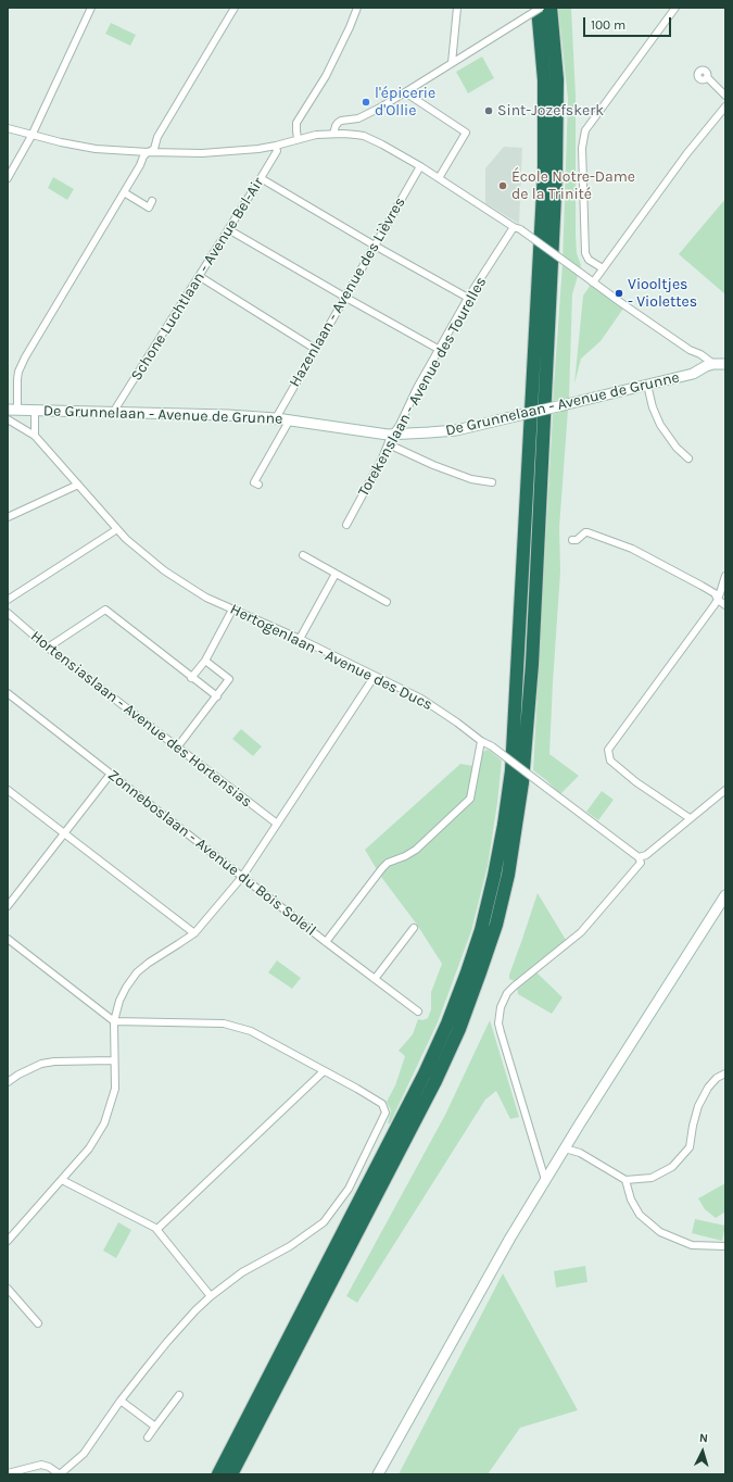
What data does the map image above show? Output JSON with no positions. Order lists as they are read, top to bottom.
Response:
{
  "streets": {
    "street": [
      "Schone Luchtlaan - Avenue Bel-Air",
      "Hazenlaan - Avenue des Lièvres",
      "Torekenslaan - Avenue des Tourelles",
      "De Grunnelaan - Avenue de Grunne",
      "Hertogenlaan - Avenue des Ducs",
      "Hortensiaslaan - Avenue des Hortensias",
      "Zonneboslaan - Avenue du Bois Soleil"
    ]
  },
  "crossings": [
    ["Schone Luchtlaan - Avenue Bel-Air", "De Grunnelaan - Avenue de Grunne"],
    ["Hazenlaan - Avenue des Lièvres", "De Grunnelaan - Avenue de Grunne"],
    ["Torekenslaan - Avenue des Tourelles", "De Grunnelaan - Avenue de Grunne"]
  ],
  "places": [
    "l'épicerie d'Ollie",
    "Sint-Jozefskerk",
    "École Notre-Dame de la Trinité",
    "Viooltjes - Violettes"
  ],
  "scale_bar": "100 m",
  "north": "top"
}
